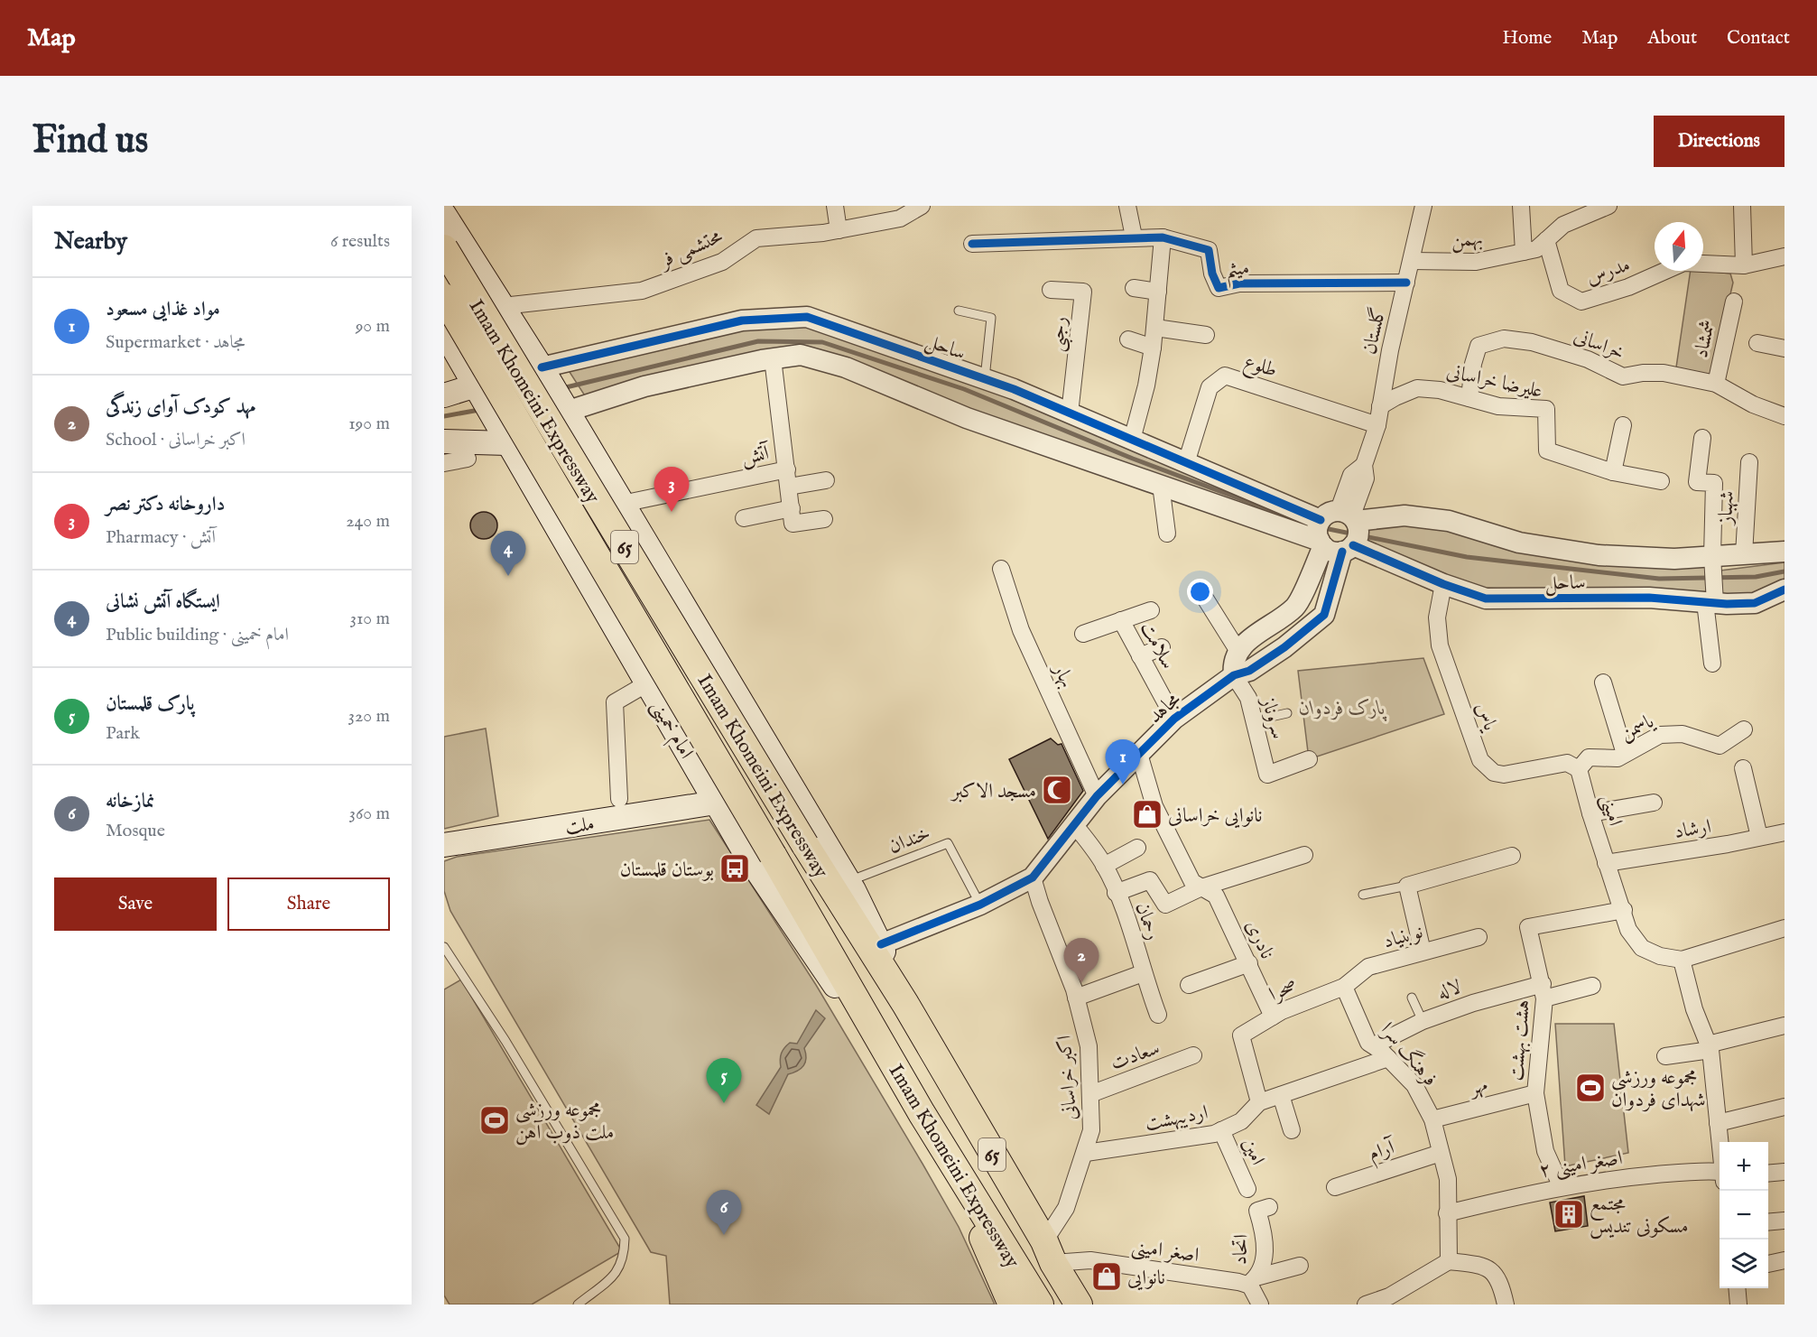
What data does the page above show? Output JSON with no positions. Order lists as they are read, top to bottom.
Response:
{
  "streets": {
    "highway": ["Imam Khomeini Expressway", "65"],
    "main road": ["امام خمینی", "ملت"],
    "street": [
      "بهمن",
      "محتشمی فر",
      "میثم",
      "مدرس",
      "گلستان",
      "رجبی",
      "شمشاد",
      "خراسانی",
      "ساحل",
      "طلوع",
      "علیرضا خراسانی",
      "آتش",
      "شهباز",
      "سلامت",
      "بهار",
      "مجاهد",
      "یاس",
      "سروناز",
      "یاسمن",
      "امینی",
      "ارشاد",
      "رحمان",
      "نوبنیاد",
      "نادری",
      "صحرا",
      "لاله",
      "هشت بهشت",
      "فرهنگ سرا",
      "سعادت",
      "اکبر خراسانی",
      "مهر",
      "اردیبهشت",
      "آرام",
      "امین",
      "۲ اصغر امینی",
      "اصغر امینی",
      "اتحاد"
    ],
    "lane": ["خندان"]
  },
  "crossings": [
    ["بهمن", "مدرس"],
    ["بهمن", "گلستان"],
    ["میثم", "گلستان"],
    ["گلستان", "ساحل"],
    ["گلستان", "طلوع"],
    ["گلستان", "علیرضا خراسانی"],
    ["رجبی", "ساحل"],
    ["شمشاد", "خراسانی"],
    ["خراسانی", "علیرضا خراسانی"],
    ["ساحل", "طلوع"],
    ["ساحل", "آتش"],
    ["ساحل", "شهباز"],
    ["ساحل", "مجاهد"],
    ["ساحل", "یاس"],
    ["Imam Khomeini Expressway", "65"],
    ["Imam Khomeini Expressway", "امام خمینی"],
    ["Imam Khomeini Expressway", "اکبر خراسانی"],
    ["Imam Khomeini Expressway", "اصغر امینی"],
    ["سلامت", "مجاهد"],
    ["بهار", "مجاهد"],
    ["مجاهد", "سروناز"],
    ["مجاهد", "خندان"],
    ["مجاهد", "رحمان"],
    ["مجاهد", "نادری"],
    ["مجاهد", "اکبر خراسانی"],
    ["یاس", "یاسمن"],
    ["یاس", "امینی"],
    ["یاسمن", "امینی"],
    ["امام خمینی", "ملت"],
    ["امینی", "ارشاد"],
    ["امینی", "هشت بهشت"],
    ["رحمان", "اکبر خراسانی"],
    ["نوبنیاد", "صحرا"],
    ["نوبنیاد", "فرهنگ سرا"],
    ["نادری", "صحرا"],
    ["صحرا", "فرهنگ سرا"],
    ["صحرا", "اردیبهشت"],
    ["لاله", "هشت بهشت"],
    ["لاله", "فرهنگ سرا"],
    ["هشت بهشت", "مهر"],
    ["هشت بهشت", "۲ اصغر امینی"],
    ["فرهنگ سرا", "مهر"],
    ["فرهنگ سرا", "اردیبهشت"],
    ["فرهنگ سرا", "آرام"],
    ["فرهنگ سرا", "۲ اصغر امینی"],
    ["سعادت", "اکبر خراسانی"],
    ["اکبر خراسانی", "اردیبهشت"],
    ["اکبر خراسانی", "اصغر امینی"],
    ["اردیبهشت", "امین"],
    ["اصغر امینی", "اتحاد"]
  ],
  "parks": ["پارک فردوان"],
  "places": {
    "mosque": ["مسجد الاکبر"],
    "shop": ["نانوایی خراسانی", "نانوایی"],
    "bus stop": ["بوستان قلمستان"],
    "sports": ["مجموعه ورزشی شهدای فردوان", "مجموعه ورزشی ملت ذوب آهن"],
    "building": ["مجتمع مسکونی تندیس"]
  },
  "north": "top",
  "page": {
    "header": "Map",
    "nav": [
      "Home",
      "Map",
      "About",
      "Contact"
    ],
    "buttons": [
      "Directions",
      ["Save", "Share"]
    ],
    "title": "Find us",
    "heading": ["Nearby", "6 results"],
    "list": [
      {
        "mark": "1",
        "name": "مواد غذایی مسعود",
        "note": "Supermarket · مجاهد",
        "value": "90 m"
      },
      {
        "mark": "2",
        "name": "مهد کودک آوای زندگی",
        "note": "School · اکبر خراسانی",
        "value": "190 m"
      },
      {
        "mark": "3",
        "name": "داروخانه دکتر نصر",
        "note": "Pharmacy · آتش",
        "value": "240 m"
      },
      {
        "mark": "4",
        "name": "ایستگاه آتش نشانی",
        "note": "Public building · امام خمینی",
        "value": "310 m"
      },
      {
        "mark": "5",
        "name": "پارک قلمستان",
        "note": "Park",
        "value": "320 m"
      },
      {
        "mark": "6",
        "name": "نمازخانه",
        "note": "Mosque",
        "value": "360 m"
      }
    ],
    "pins": [
      "3",
      "4",
      "1",
      "2",
      "5",
      "6"
    ],
    "map_buttons": ["+", "−"]
  }
}
